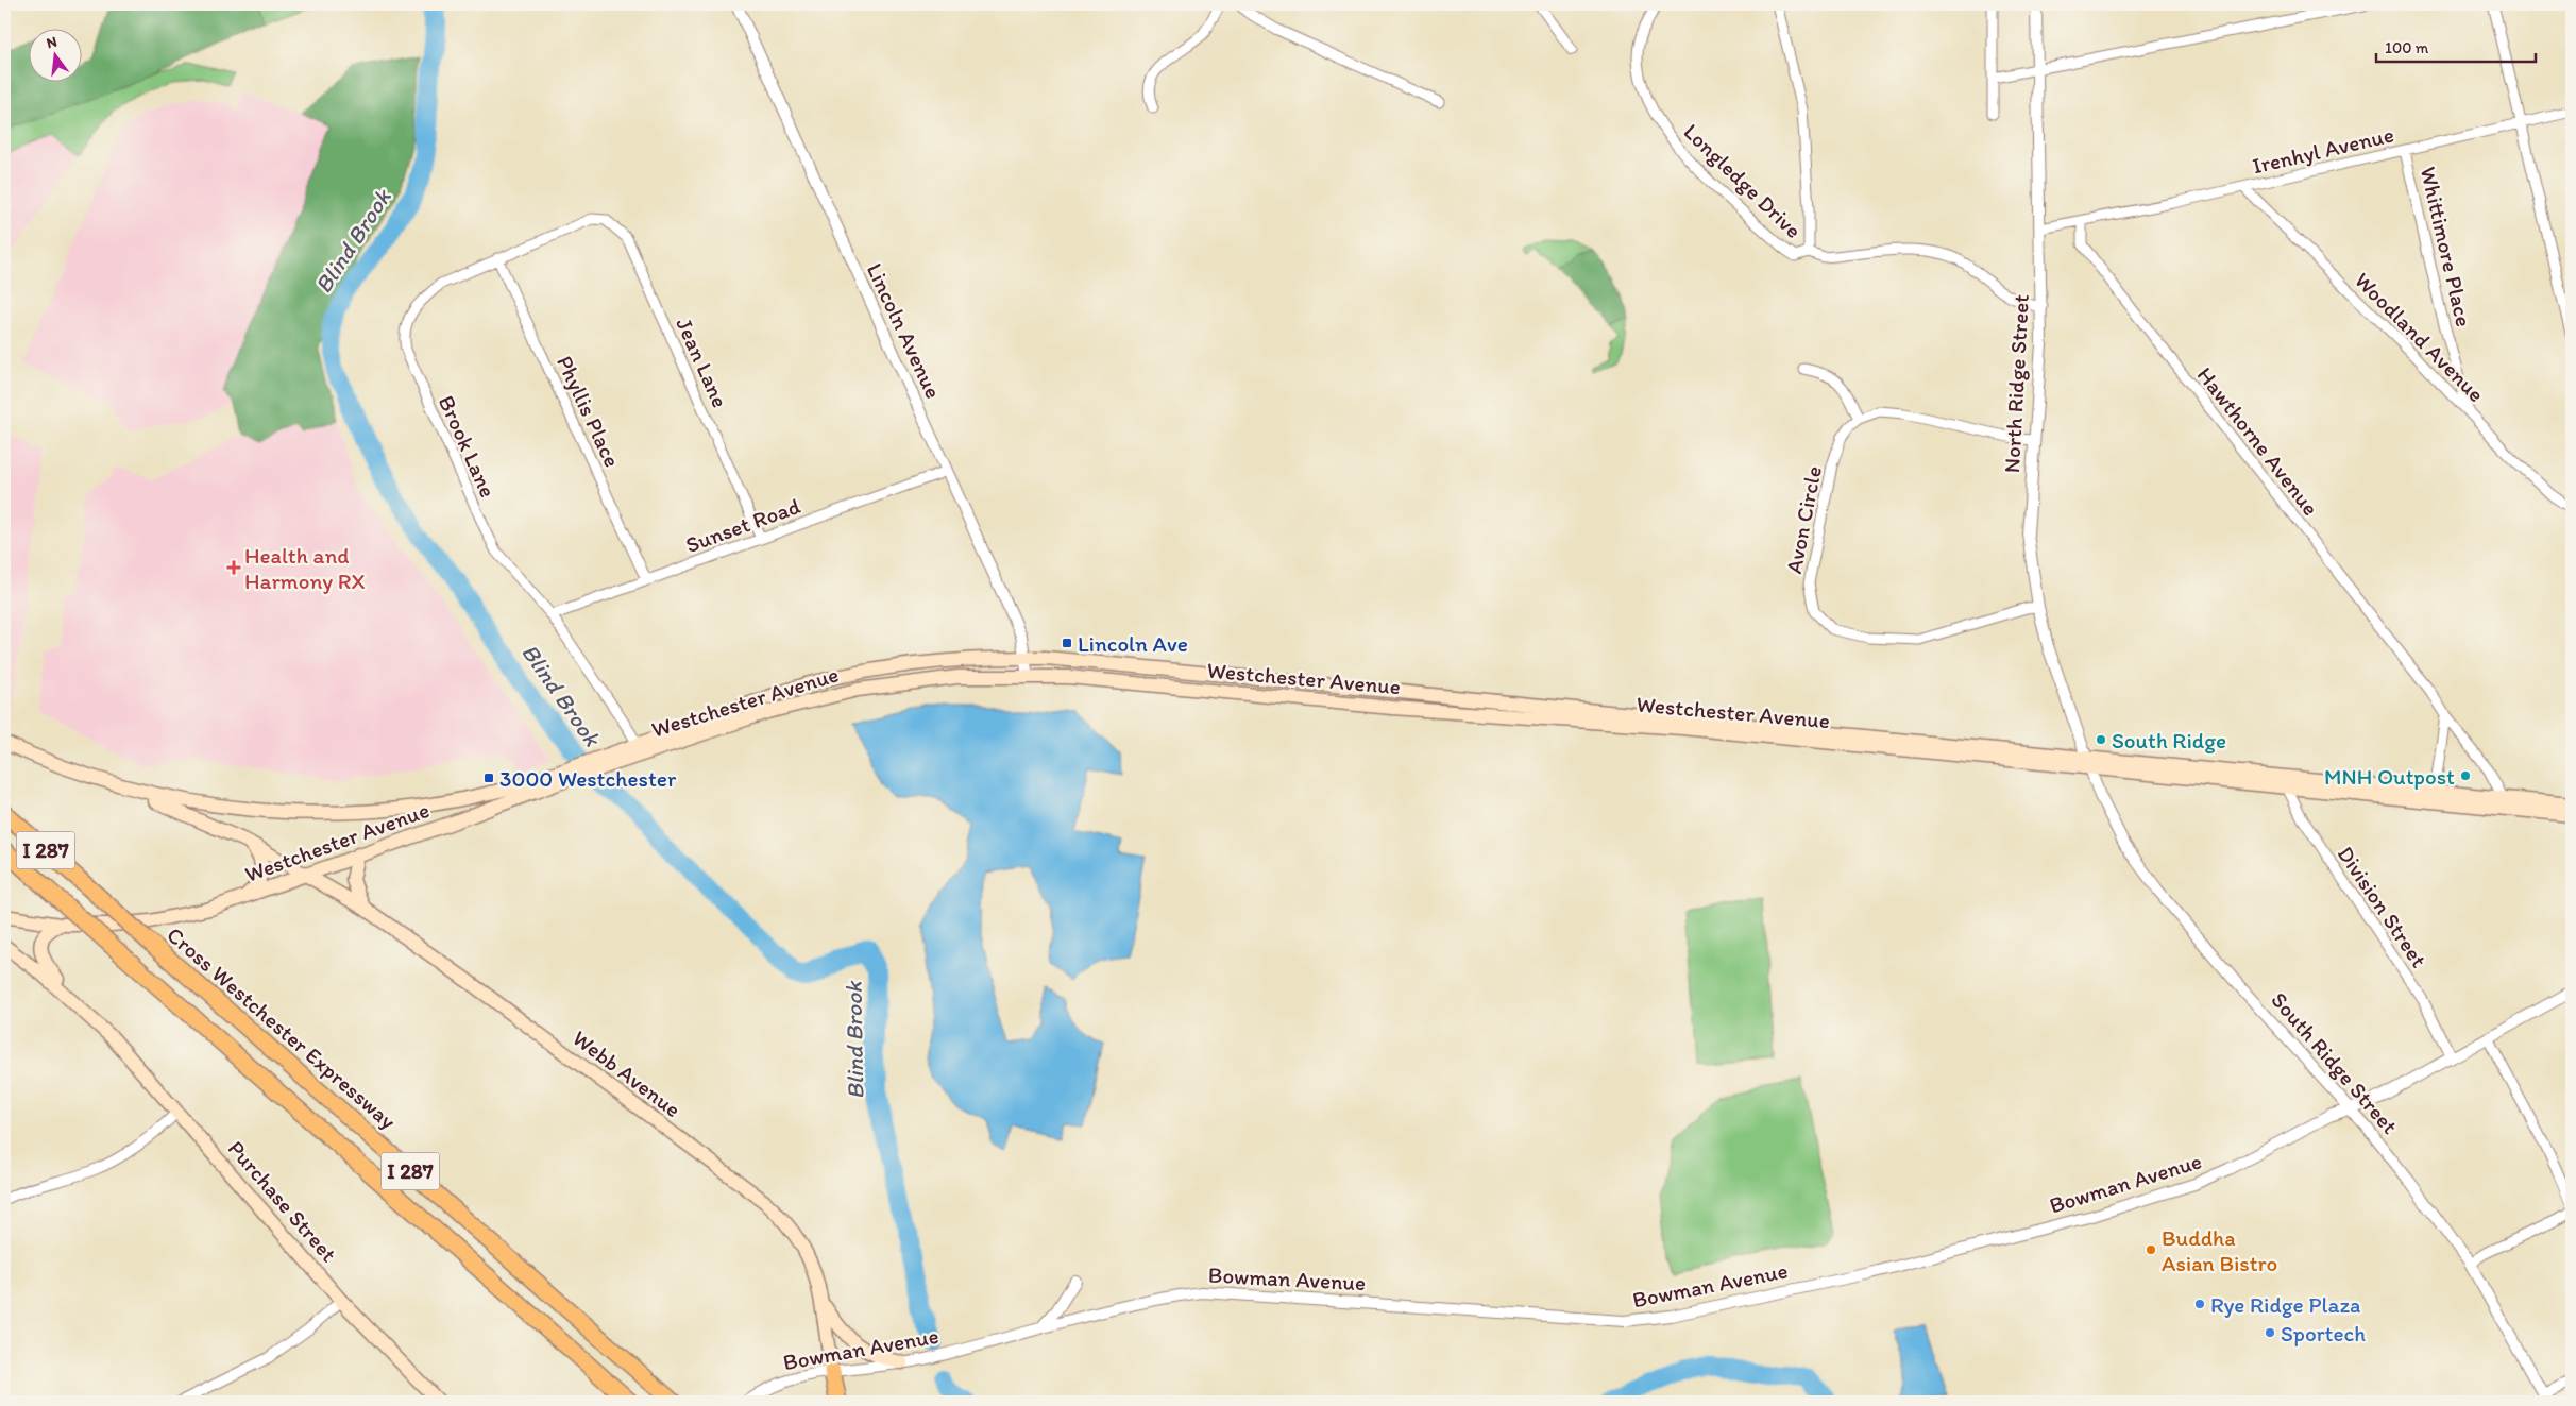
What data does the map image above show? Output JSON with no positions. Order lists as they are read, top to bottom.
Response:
{
  "streets": {
    "highway": ["I 287", "Cross Westchester Expressway"],
    "main road": ["Westchester Avenue", "Webb Avenue", "Purchase Street"],
    "street": [
      "Irenhyl Avenue",
      "Longledge Drive",
      "Whittimore Place",
      "Lincoln Avenue",
      "Woodland Avenue",
      "Jean Lane",
      "North Ridge Street",
      "Phyllis Place",
      "Hawthorne Avenue",
      "Brook Lane",
      "Avon Circle",
      "Sunset Road",
      "Division Street",
      "South Ridge Street",
      "Bowman Avenue"
    ]
  },
  "crossings": [
    ["Irenhyl Avenue", "Whittimore Place"],
    ["Irenhyl Avenue", "Woodland Avenue"],
    ["Irenhyl Avenue", "Hawthorne Avenue"],
    ["Longledge Drive", "North Ridge Street"],
    ["Whittimore Place", "Woodland Avenue"],
    ["Lincoln Avenue", "Sunset Road"],
    ["Lincoln Avenue", "Westchester Avenue"],
    ["Jean Lane", "Brook Lane"],
    ["Jean Lane", "Sunset Road"],
    ["North Ridge Street", "Avon Circle"],
    ["North Ridge Street", "Westchester Avenue"],
    ["North Ridge Street", "South Ridge Street"],
    ["Phyllis Place", "Brook Lane"],
    ["Phyllis Place", "Sunset Road"],
    ["Hawthorne Avenue", "Westchester Avenue"],
    ["Brook Lane", "Sunset Road"],
    ["Brook Lane", "Westchester Avenue"],
    ["Westchester Avenue", "Division Street"],
    ["Westchester Avenue", "South Ridge Street"],
    ["Westchester Avenue", "Webb Avenue"],
    ["Division Street", "Bowman Avenue"],
    ["South Ridge Street", "Bowman Avenue"],
    ["Webb Avenue", "Bowman Avenue"]
  ],
  "water": ["Blind Brook"],
  "places": {
    "health": ["Health and Harmony RX"],
    "transit": ["Lincoln Ave", "3000 Westchester"],
    "other": [
      "South Ridge",
      "MNH Outpost",
      "Buddha Asian Bistro",
      "Rye Ridge Plaza",
      "Sportech"
    ]
  },
  "scale_bar": "100 m",
  "north": "top"
}
